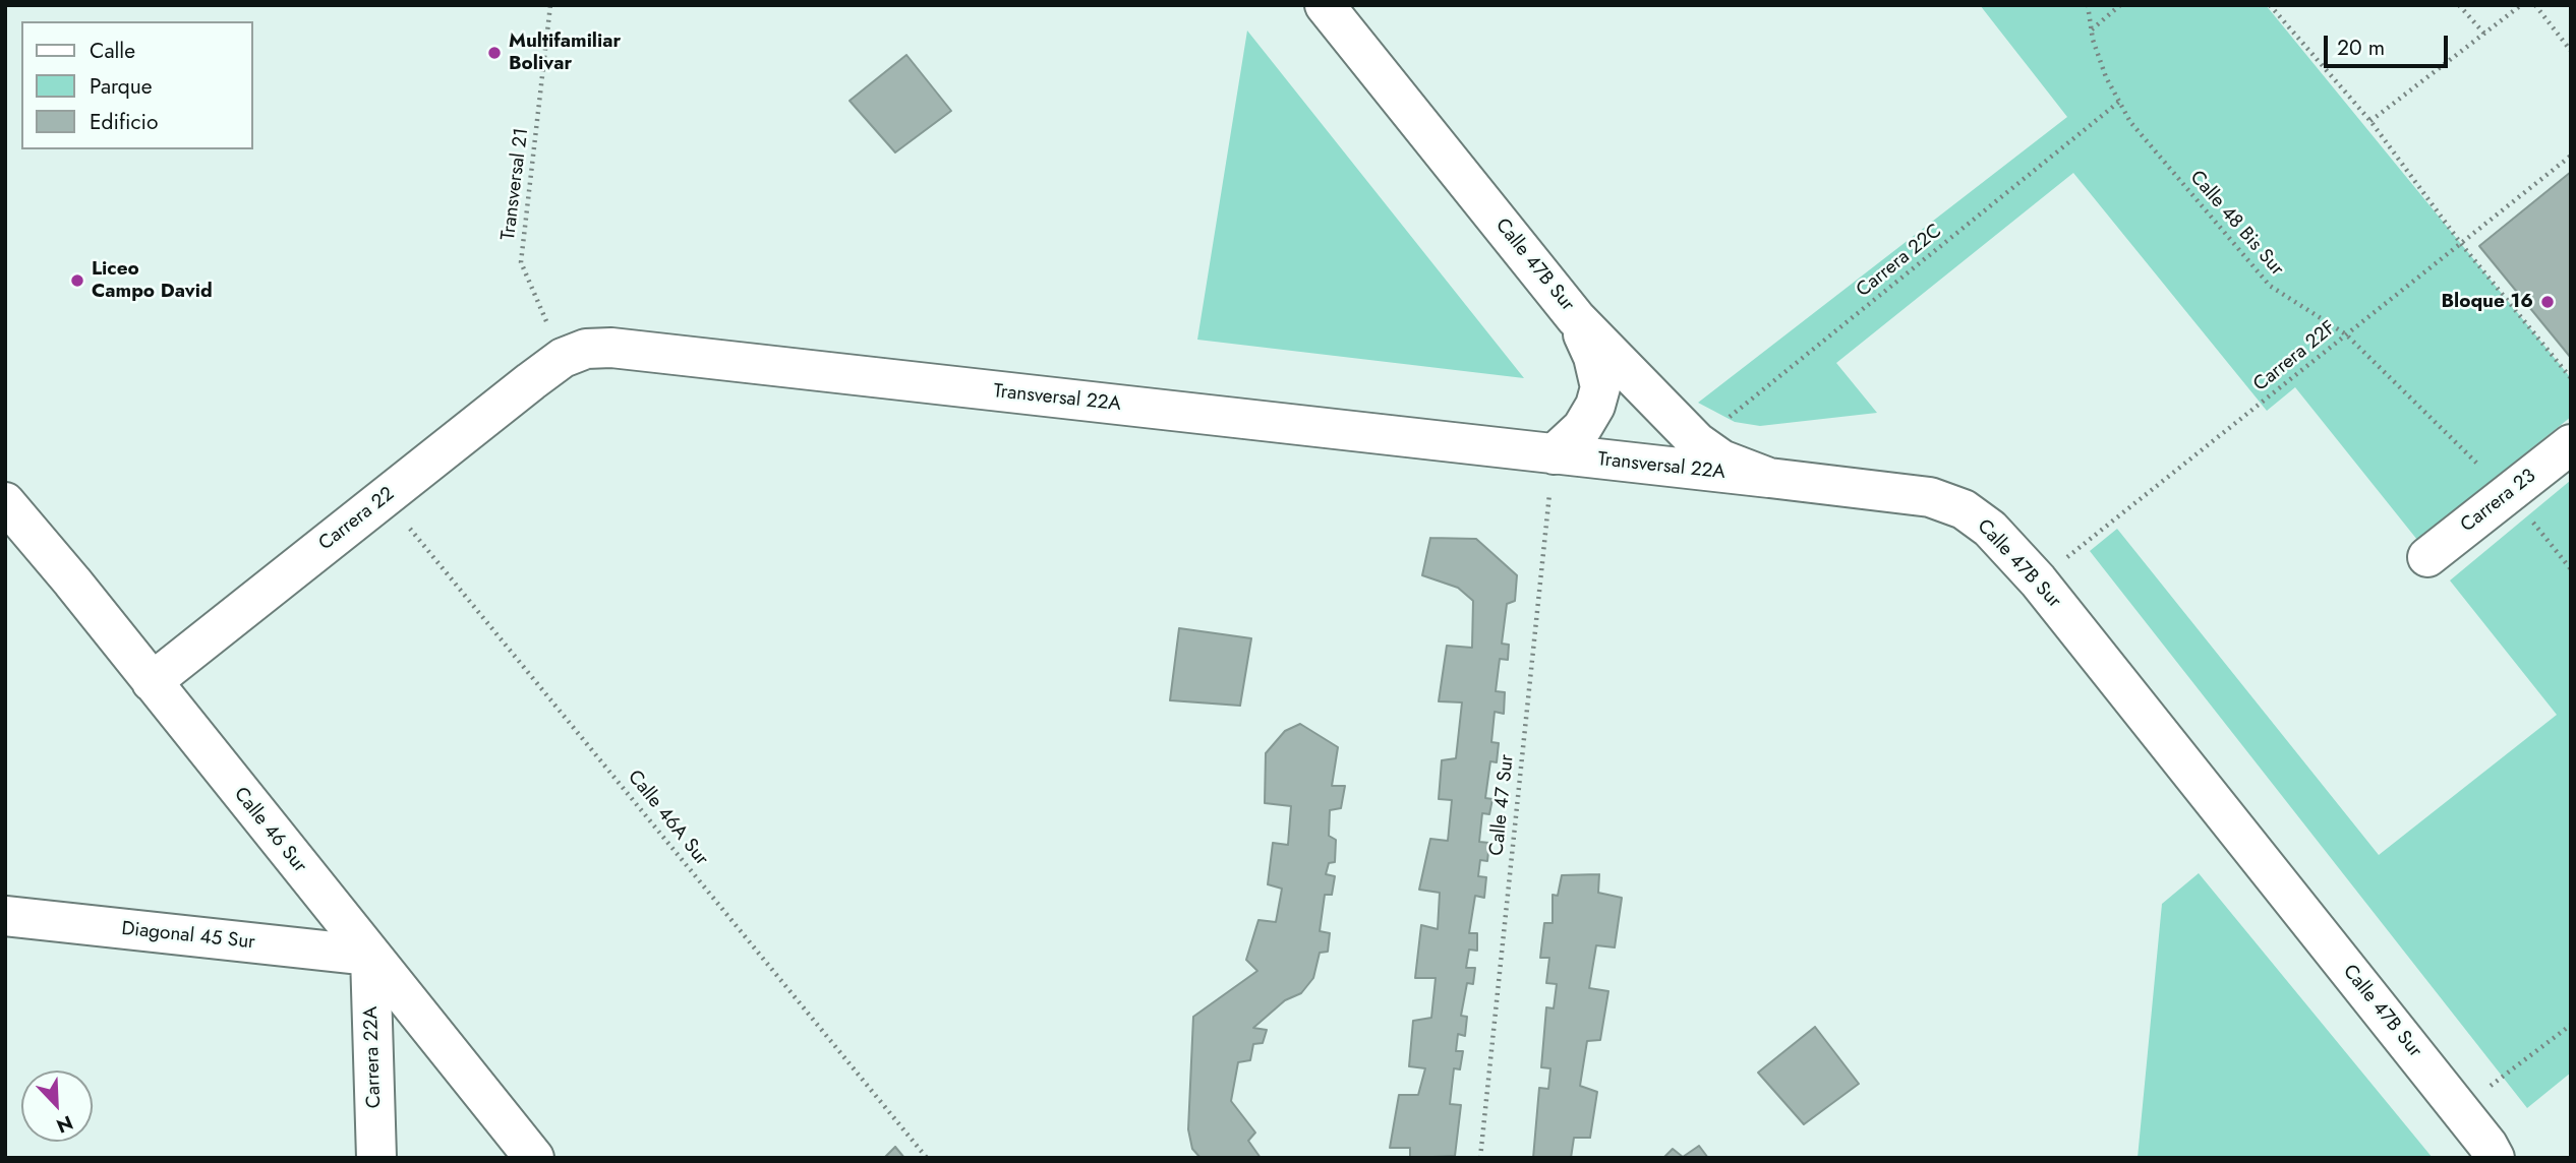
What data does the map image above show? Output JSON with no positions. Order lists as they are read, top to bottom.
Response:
{
  "streets": {
    "street": [
      "Calle 47B Sur",
      "Transversal 22A",
      "Carrera 23",
      "Carrera 22",
      "Calle 46 Sur",
      "Diagonal 45 Sur",
      "Carrera 22A"
    ],
    "path": [
      "Transversal 21",
      "Calle 48 Bis Sur",
      "Carrera 22C",
      "Carrera 22F",
      "Calle 47 Sur",
      "Calle 46A Sur"
    ]
  },
  "crossings": [
    ["Transversal 21", "Transversal 22A"],
    ["Transversal 21", "Carrera 22"],
    ["Calle 48 Bis Sur", "Carrera 22C"],
    ["Calle 48 Bis Sur", "Carrera 22F"],
    ["Calle 48 Bis Sur", "Carrera 23"],
    ["Carrera 22C", "Calle 47B Sur"],
    ["Calle 47B Sur", "Carrera 22F"],
    ["Calle 47B Sur", "Transversal 22A"],
    ["Transversal 22A", "Carrera 22"],
    ["Transversal 22A", "Calle 47 Sur"],
    ["Carrera 22", "Calle 46A Sur"],
    ["Carrera 22", "Calle 46 Sur"],
    ["Calle 46 Sur", "Diagonal 45 Sur"],
    ["Calle 46 Sur", "Carrera 22A"],
    ["Diagonal 45 Sur", "Carrera 22A"]
  ],
  "places": ["Multifamiliar Bolivar", "Liceo Campo David", "Bloque 16"],
  "legend": ["Calle", "Parque", "Edificio"],
  "scale_bar": "20 m",
  "north": "bottom right"
}
